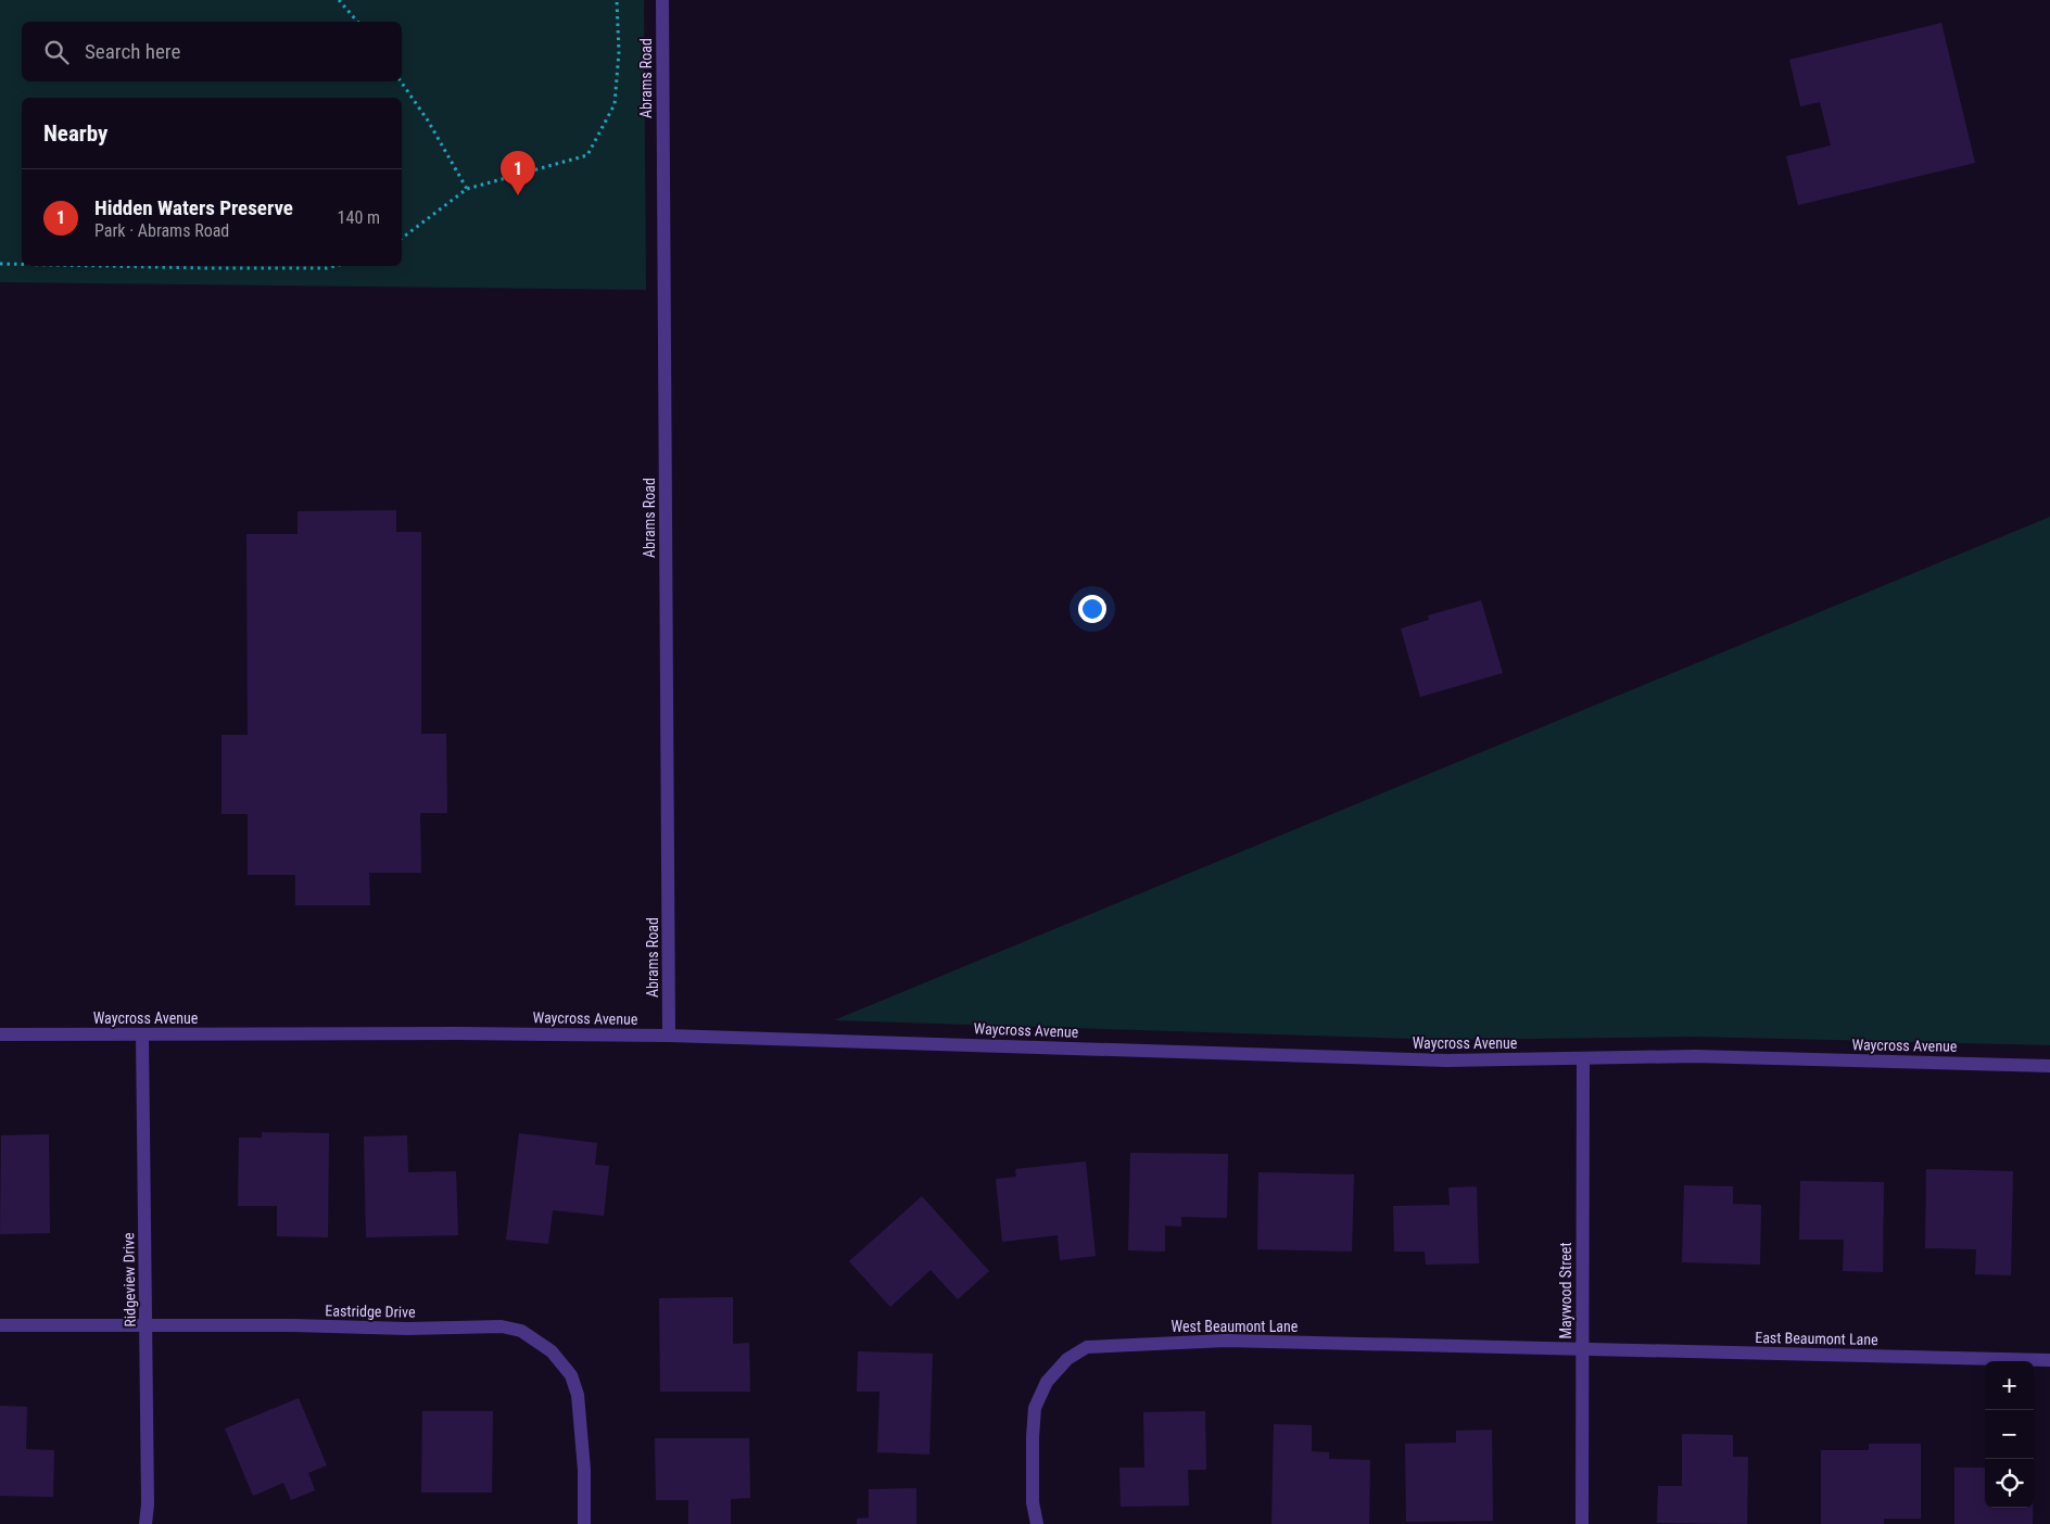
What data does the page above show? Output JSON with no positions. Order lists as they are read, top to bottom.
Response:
{
  "streets": {
    "street": [
      "Abrams Road",
      "Waycross Avenue",
      "Ridgeview Drive",
      "Maywood Street",
      "Eastridge Drive",
      "West Beaumont Lane",
      "East Beaumont Lane"
    ]
  },
  "crossings": [
    ["Abrams Road", "Waycross Avenue"],
    ["Waycross Avenue", "Ridgeview Drive"],
    ["Waycross Avenue", "Maywood Street"],
    ["Ridgeview Drive", "Eastridge Drive"],
    ["Maywood Street", "West Beaumont Lane"],
    ["Maywood Street", "East Beaumont Lane"],
    ["West Beaumont Lane", "East Beaumont Lane"]
  ],
  "page": {
    "search": "Search here",
    "heading": "Nearby",
    "pins": "1",
    "list": [
      {
        "mark": "1",
        "name": "Hidden Waters Preserve",
        "note": "Park · Abrams Road",
        "value": "140 m"
      }
    ],
    "map_buttons": ["+", "−"]
  }
}
